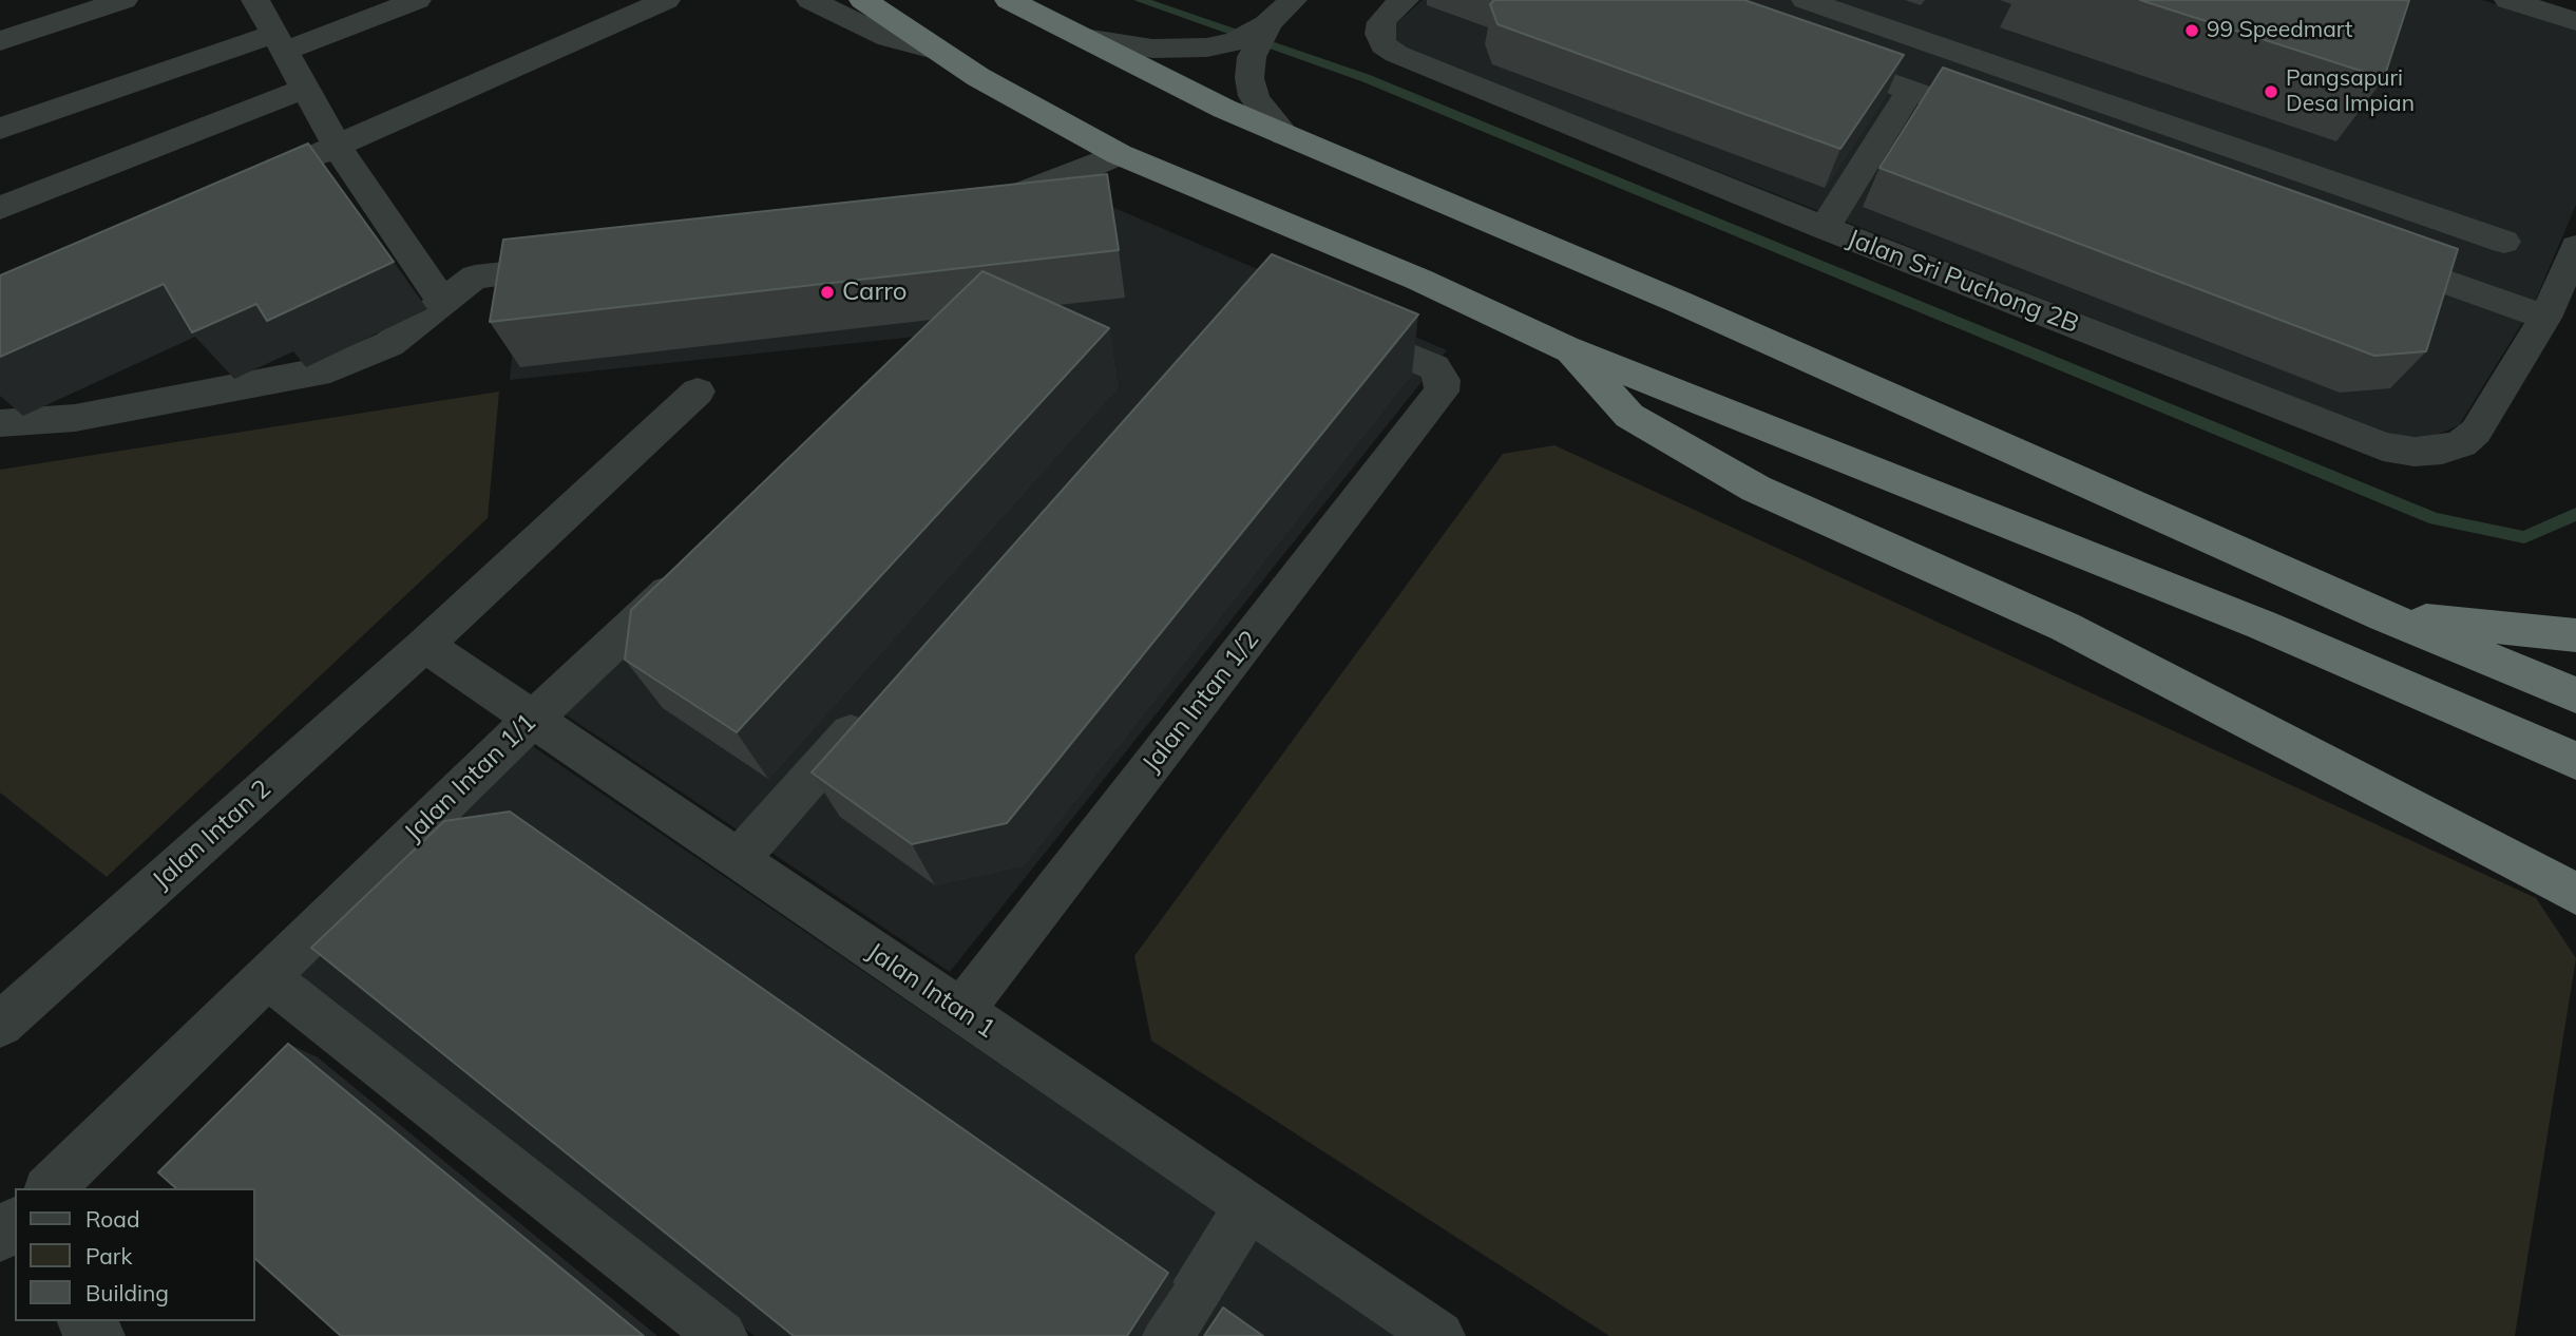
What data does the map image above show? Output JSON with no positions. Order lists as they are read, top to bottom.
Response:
{
  "streets": {
    "street": [
      "Jalan Sri Puchong 2B",
      "Jalan Intan 1/2",
      "Jalan Intan 1/1",
      "Jalan Intan 2",
      "Jalan Intan 1"
    ]
  },
  "crossings": [
    ["Jalan Intan 1/2", "Jalan Intan 1"],
    ["Jalan Intan 1/1", "Jalan Intan 1"],
    ["Jalan Intan 2", "Jalan Intan 1"]
  ],
  "places": ["99 Speedmart", "Pangsapuri Desa Impian", "Carro"],
  "legend": ["Road", "Park", "Building"]
}
